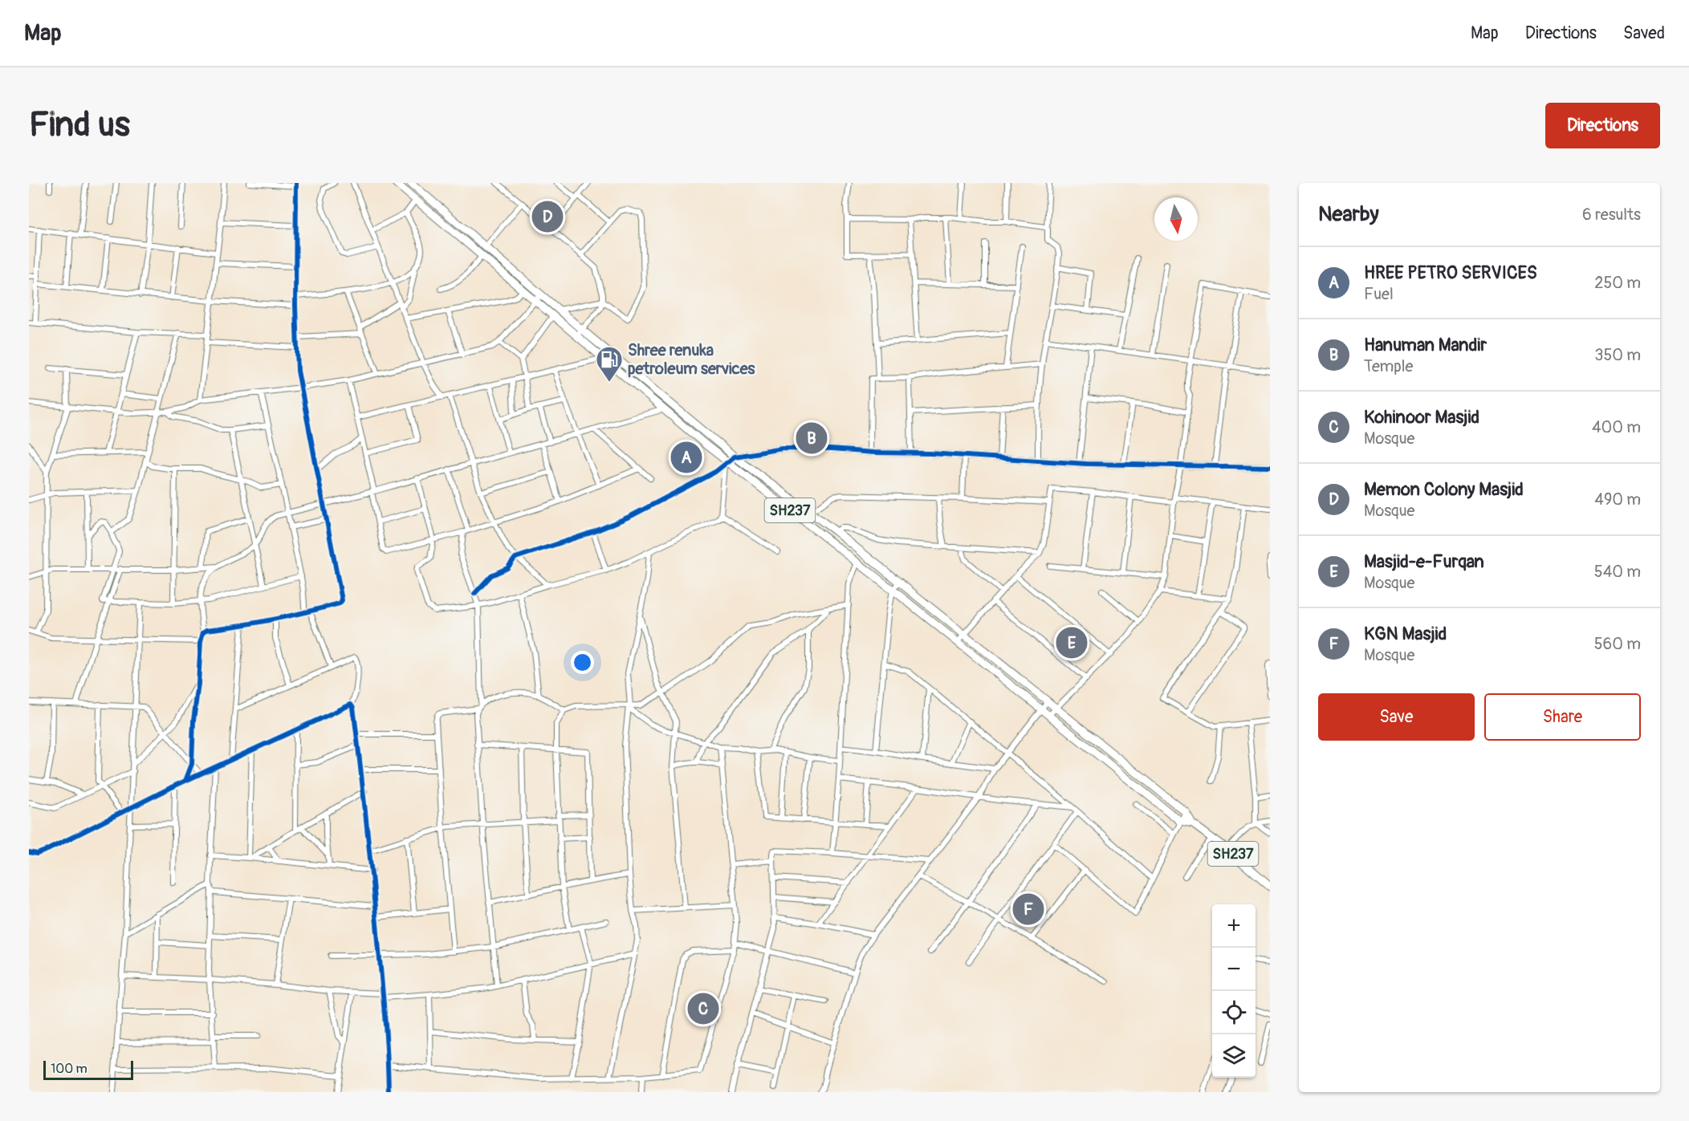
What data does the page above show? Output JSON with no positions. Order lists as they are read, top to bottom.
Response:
{
  "streets": {
    "main road": ["SH237"]
  },
  "places": {
    "fuel station": ["Shree renuka petroleum services"]
  },
  "scale_bar": "100 m",
  "north": "bottom",
  "page": {
    "header": "Map",
    "nav": ["Map", "Directions", "Saved"],
    "buttons": [
      "Directions",
      ["Save", "Share"]
    ],
    "title": "Find us",
    "heading": ["Nearby", "6 results"],
    "pins": [
      "D",
      "B",
      "A",
      "E",
      "F",
      "C"
    ],
    "list": [
      {
        "mark": "A",
        "name": "HREE PETRO SERVICES",
        "note": "Fuel",
        "value": "250 m"
      },
      {
        "mark": "B",
        "name": "Hanuman Mandir",
        "note": "Temple",
        "value": "350 m"
      },
      {
        "mark": "C",
        "name": "Kohinoor Masjid",
        "note": "Mosque",
        "value": "400 m"
      },
      {
        "mark": "D",
        "name": "Memon Colony Masjid",
        "note": "Mosque",
        "value": "490 m"
      },
      {
        "mark": "E",
        "name": "Masjid-e-Furqan",
        "note": "Mosque",
        "value": "540 m"
      },
      {
        "mark": "F",
        "name": "KGN Masjid",
        "note": "Mosque",
        "value": "560 m"
      }
    ],
    "map_buttons": ["+", "−"],
    "scale": "100 m"
  }
}
